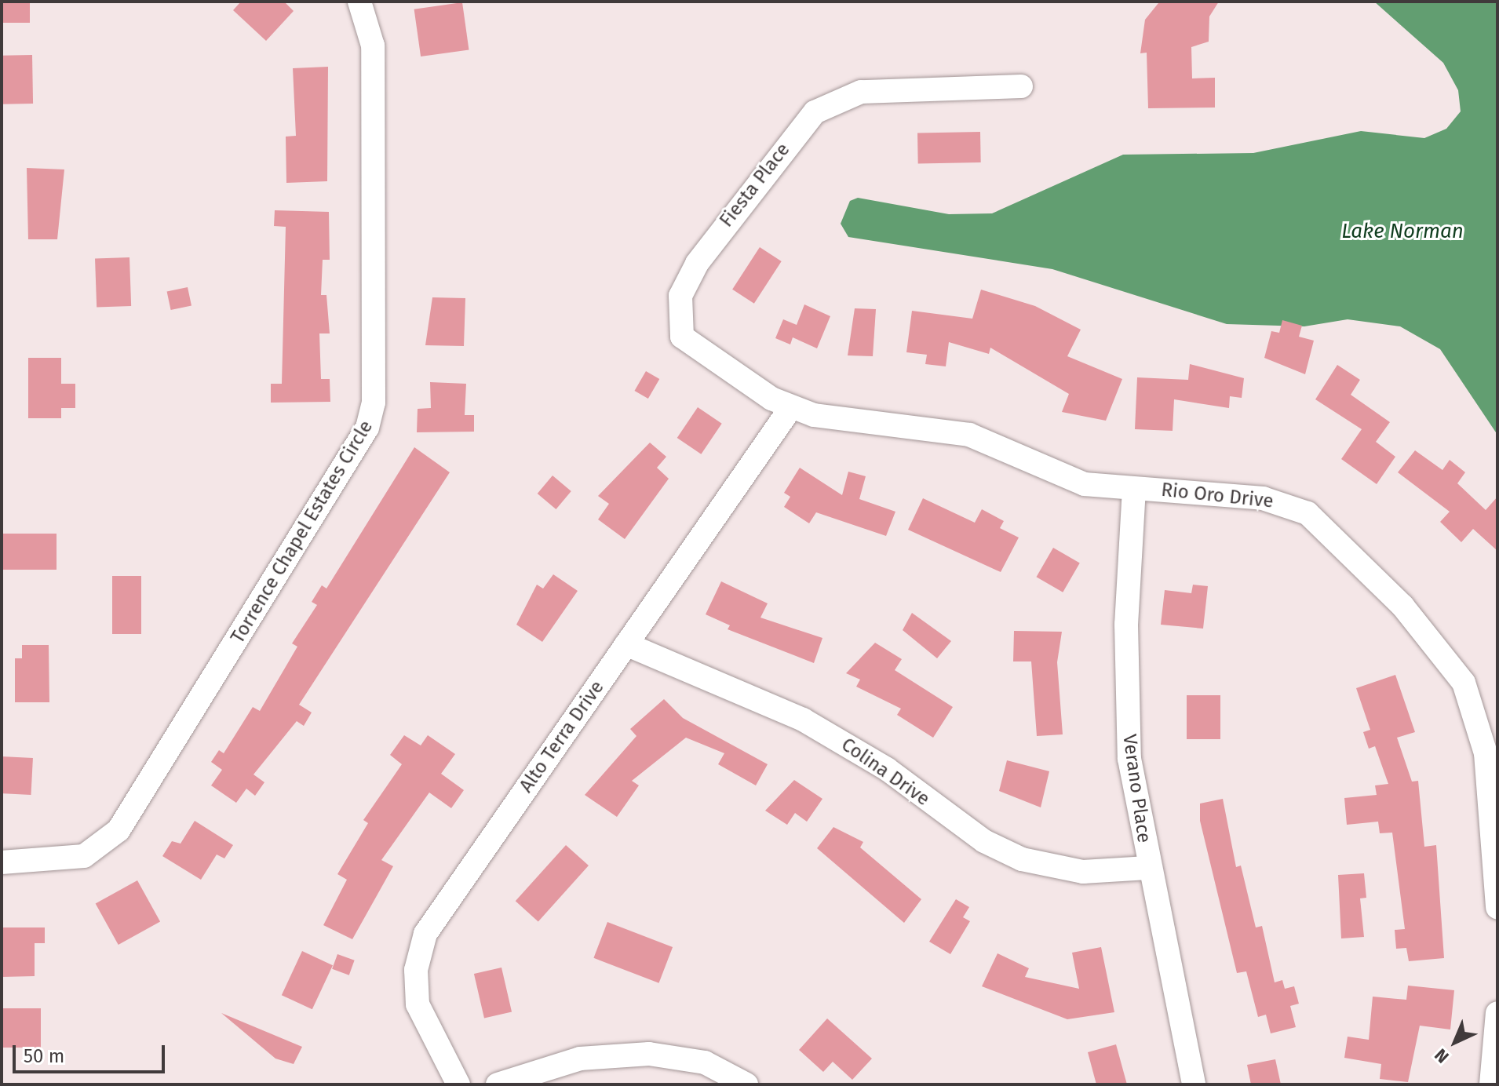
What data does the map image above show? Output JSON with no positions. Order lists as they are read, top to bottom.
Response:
{
  "streets": {
    "street": [
      "Fiesta Place",
      "Rio Oro Drive",
      "Torrence Chapel Estates Circle",
      "Alto Terra Drive",
      "Colina Drive",
      "Verano Place"
    ]
  },
  "crossings": [
    ["Fiesta Place", "Rio Oro Drive"],
    ["Fiesta Place", "Alto Terra Drive"],
    ["Rio Oro Drive", "Alto Terra Drive"],
    ["Rio Oro Drive", "Verano Place"],
    ["Alto Terra Drive", "Colina Drive"],
    ["Colina Drive", "Verano Place"]
  ],
  "water": ["Lake Norman"],
  "scale_bar": "50 m",
  "north": "bottom left"
}
